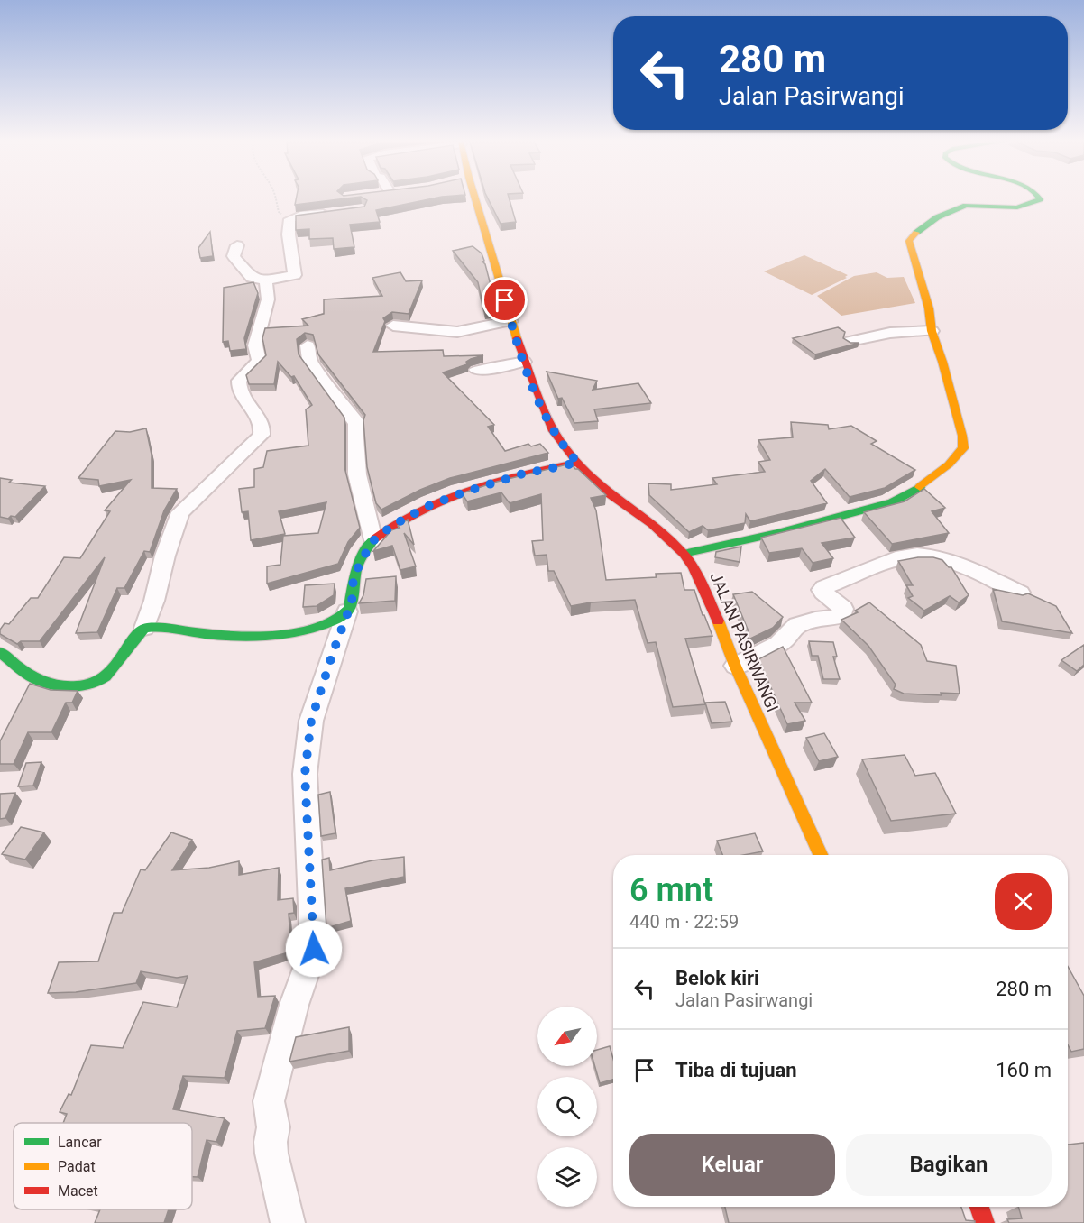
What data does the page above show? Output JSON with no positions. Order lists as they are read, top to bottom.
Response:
{
  "streets": {
    "street": ["JALAN PASIRWANGI"]
  },
  "legend": ["Lancar", "Padat", "Macet"],
  "north": "bottom left",
  "page": {
    "turn": ["280 m", "Jalan Pasirwangi"],
    "heading": ["6 mnt", "440 m · 22:59"],
    "list": [
      {
        "name": "Belok kiri",
        "note": "Jalan Pasirwangi",
        "value": "280 m"
      },
      {
        "name": "Tiba di tujuan",
        "value": "160 m"
      }
    ],
    "buttons": ["Keluar", "Bagikan"]
  }
}
